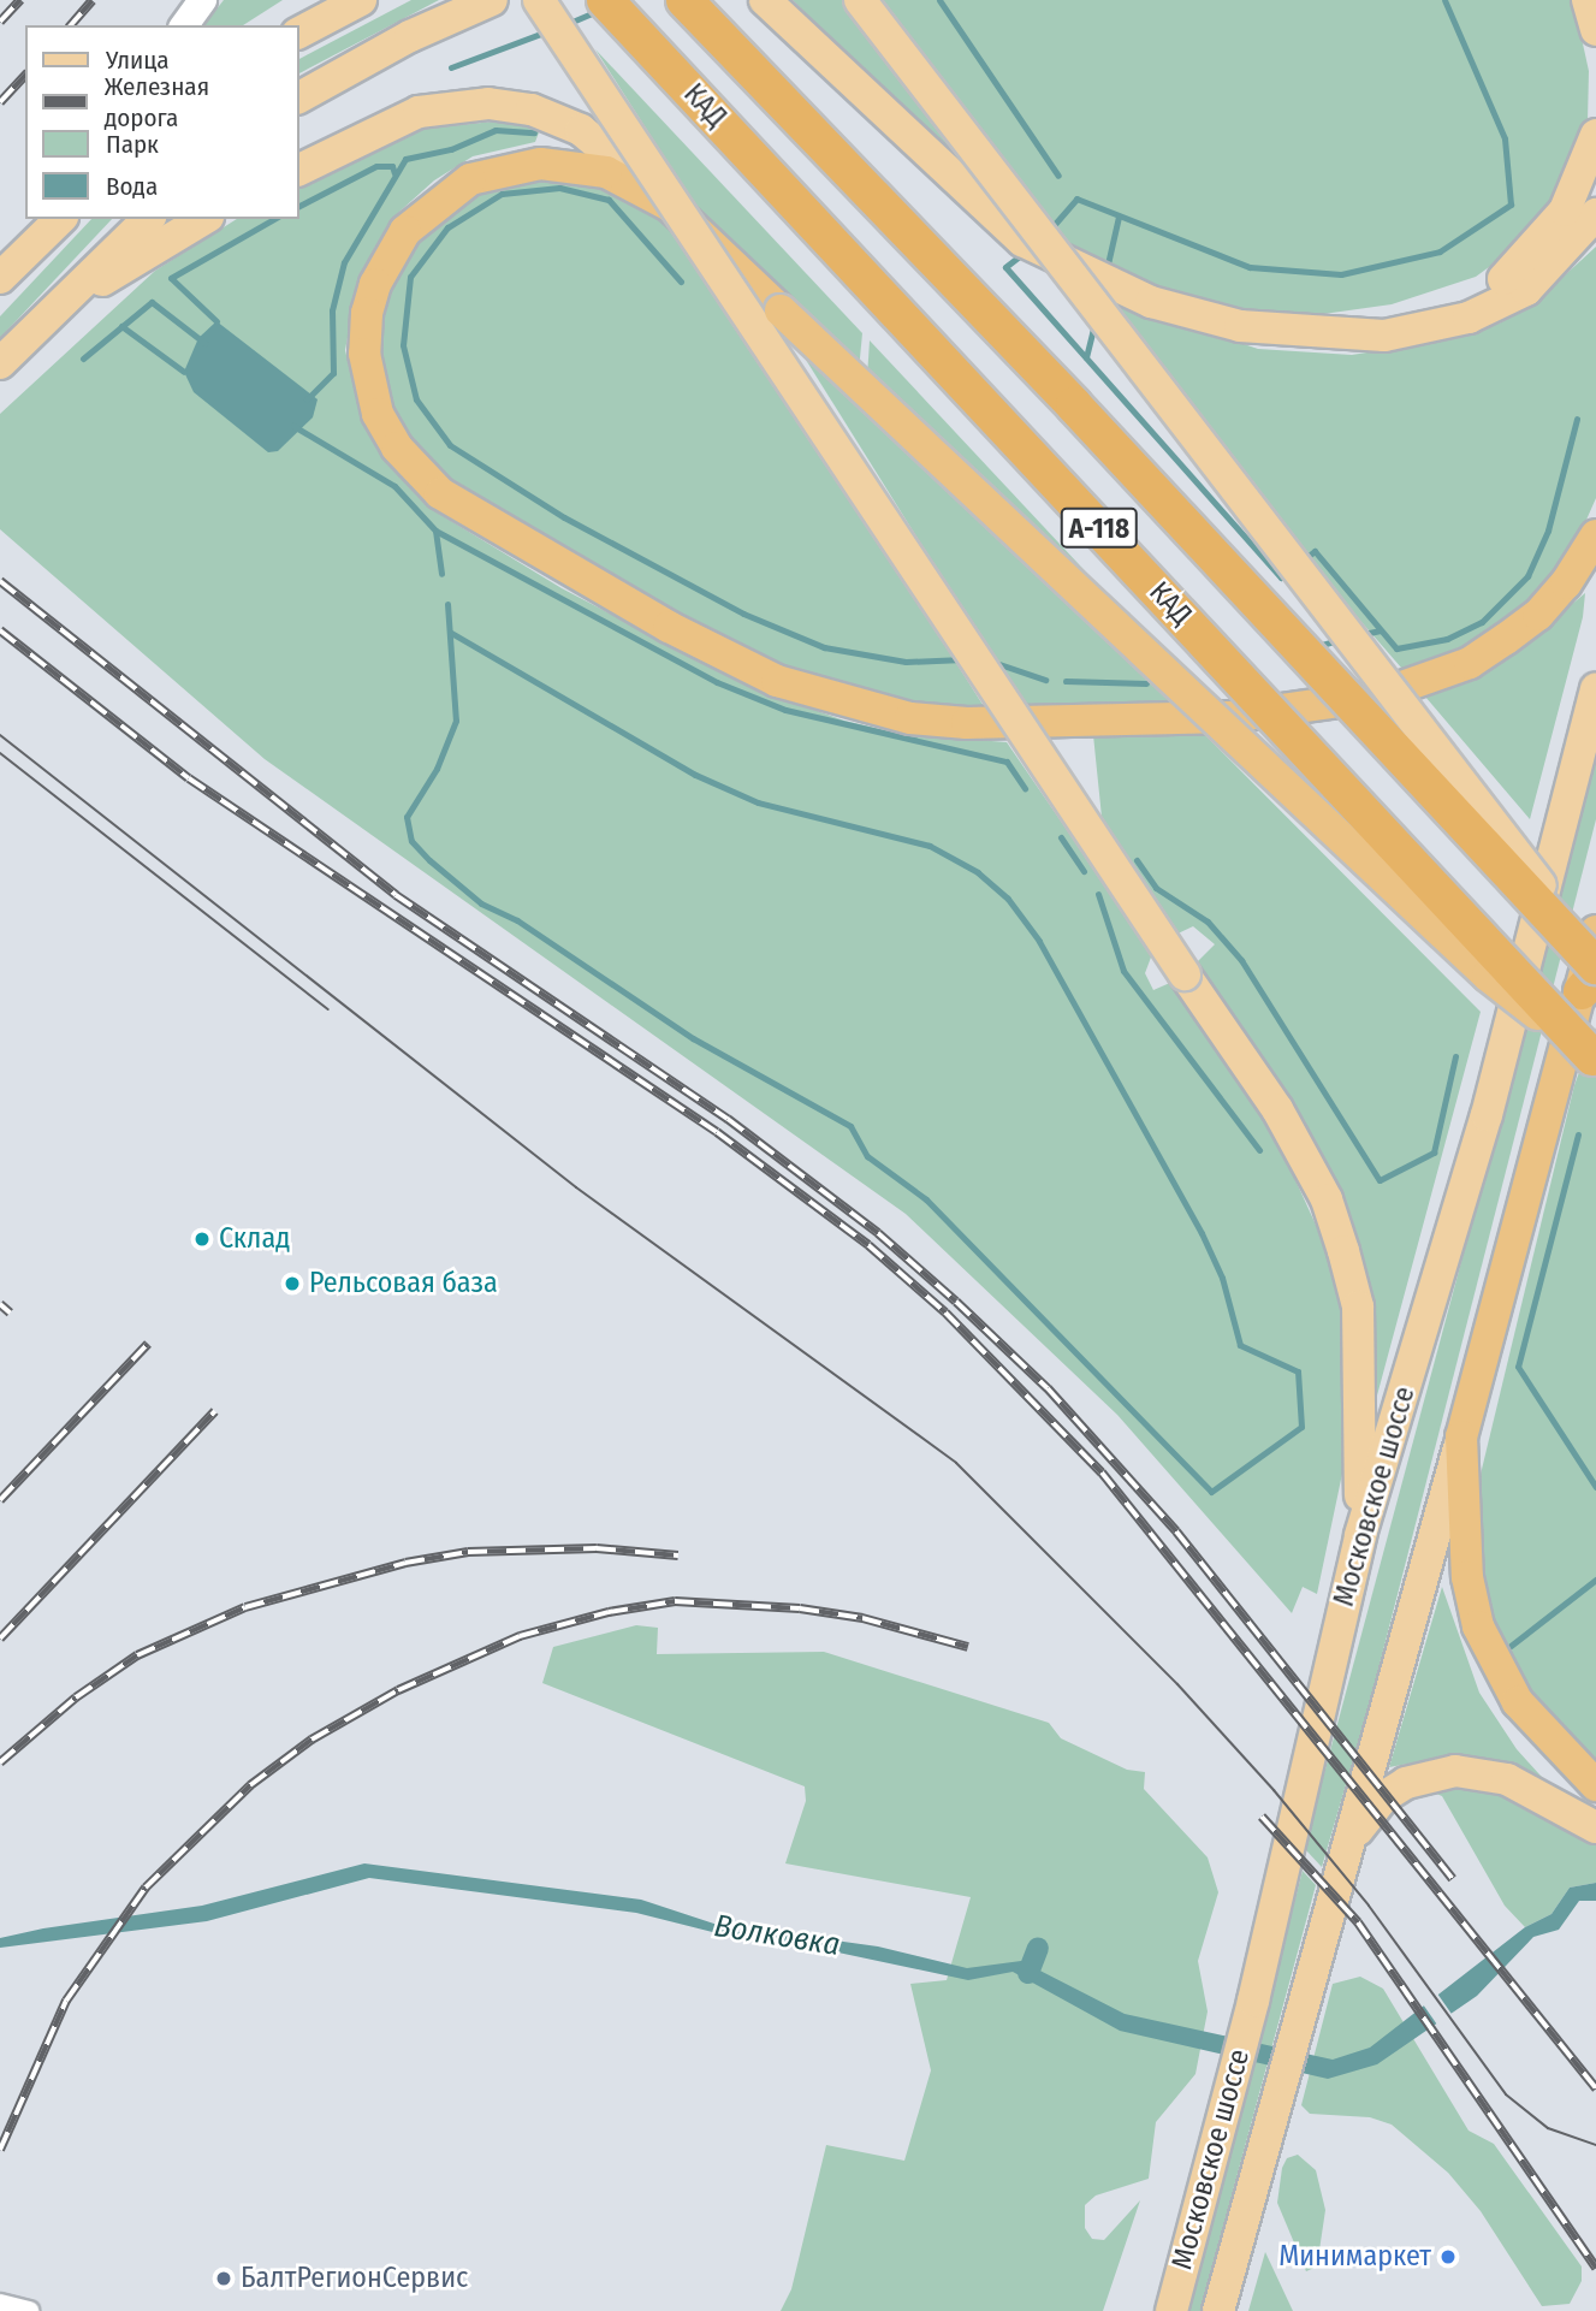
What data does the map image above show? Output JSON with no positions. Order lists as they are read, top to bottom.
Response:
{
  "streets": {
    "highway": ["КАД", "А-118", "Московское шоссе"]
  },
  "crossings": [
    ["КАД", "Московское шоссе"]
  ],
  "water": ["Волковка"],
  "places": [
    "Склад",
    "Рельсовая база",
    "Минимаркет",
    "БалтРегионСервис"
  ],
  "legend": [
    "Улица",
    "Железная дорога",
    "Парк",
    "Вода"
  ]
}
